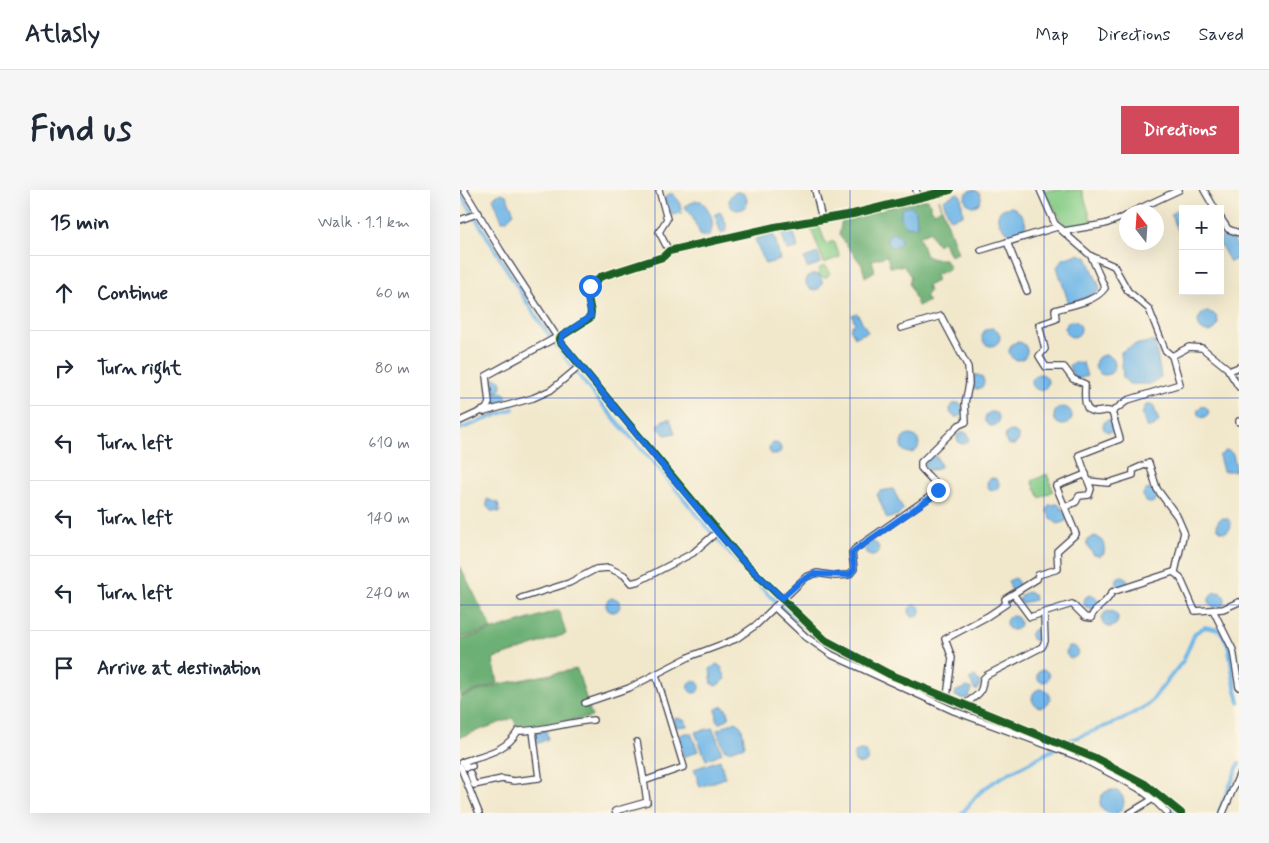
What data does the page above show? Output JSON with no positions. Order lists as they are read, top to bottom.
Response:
{
  "north": "top",
  "page": {
    "header": "Atlasly",
    "nav": ["Map", "Directions", "Saved"],
    "buttons": "Directions",
    "title": "Find us",
    "heading": ["15 min", "Walk · 1.1 km"],
    "map_buttons": ["+", "−"],
    "list": [
      ["Continue", "60 m"],
      ["Turn right", "80 m"],
      ["Turn left", "610 m"],
      ["Turn left", "140 m"],
      ["Turn left", "240 m"],
      "Arrive at destination"
    ]
  }
}
